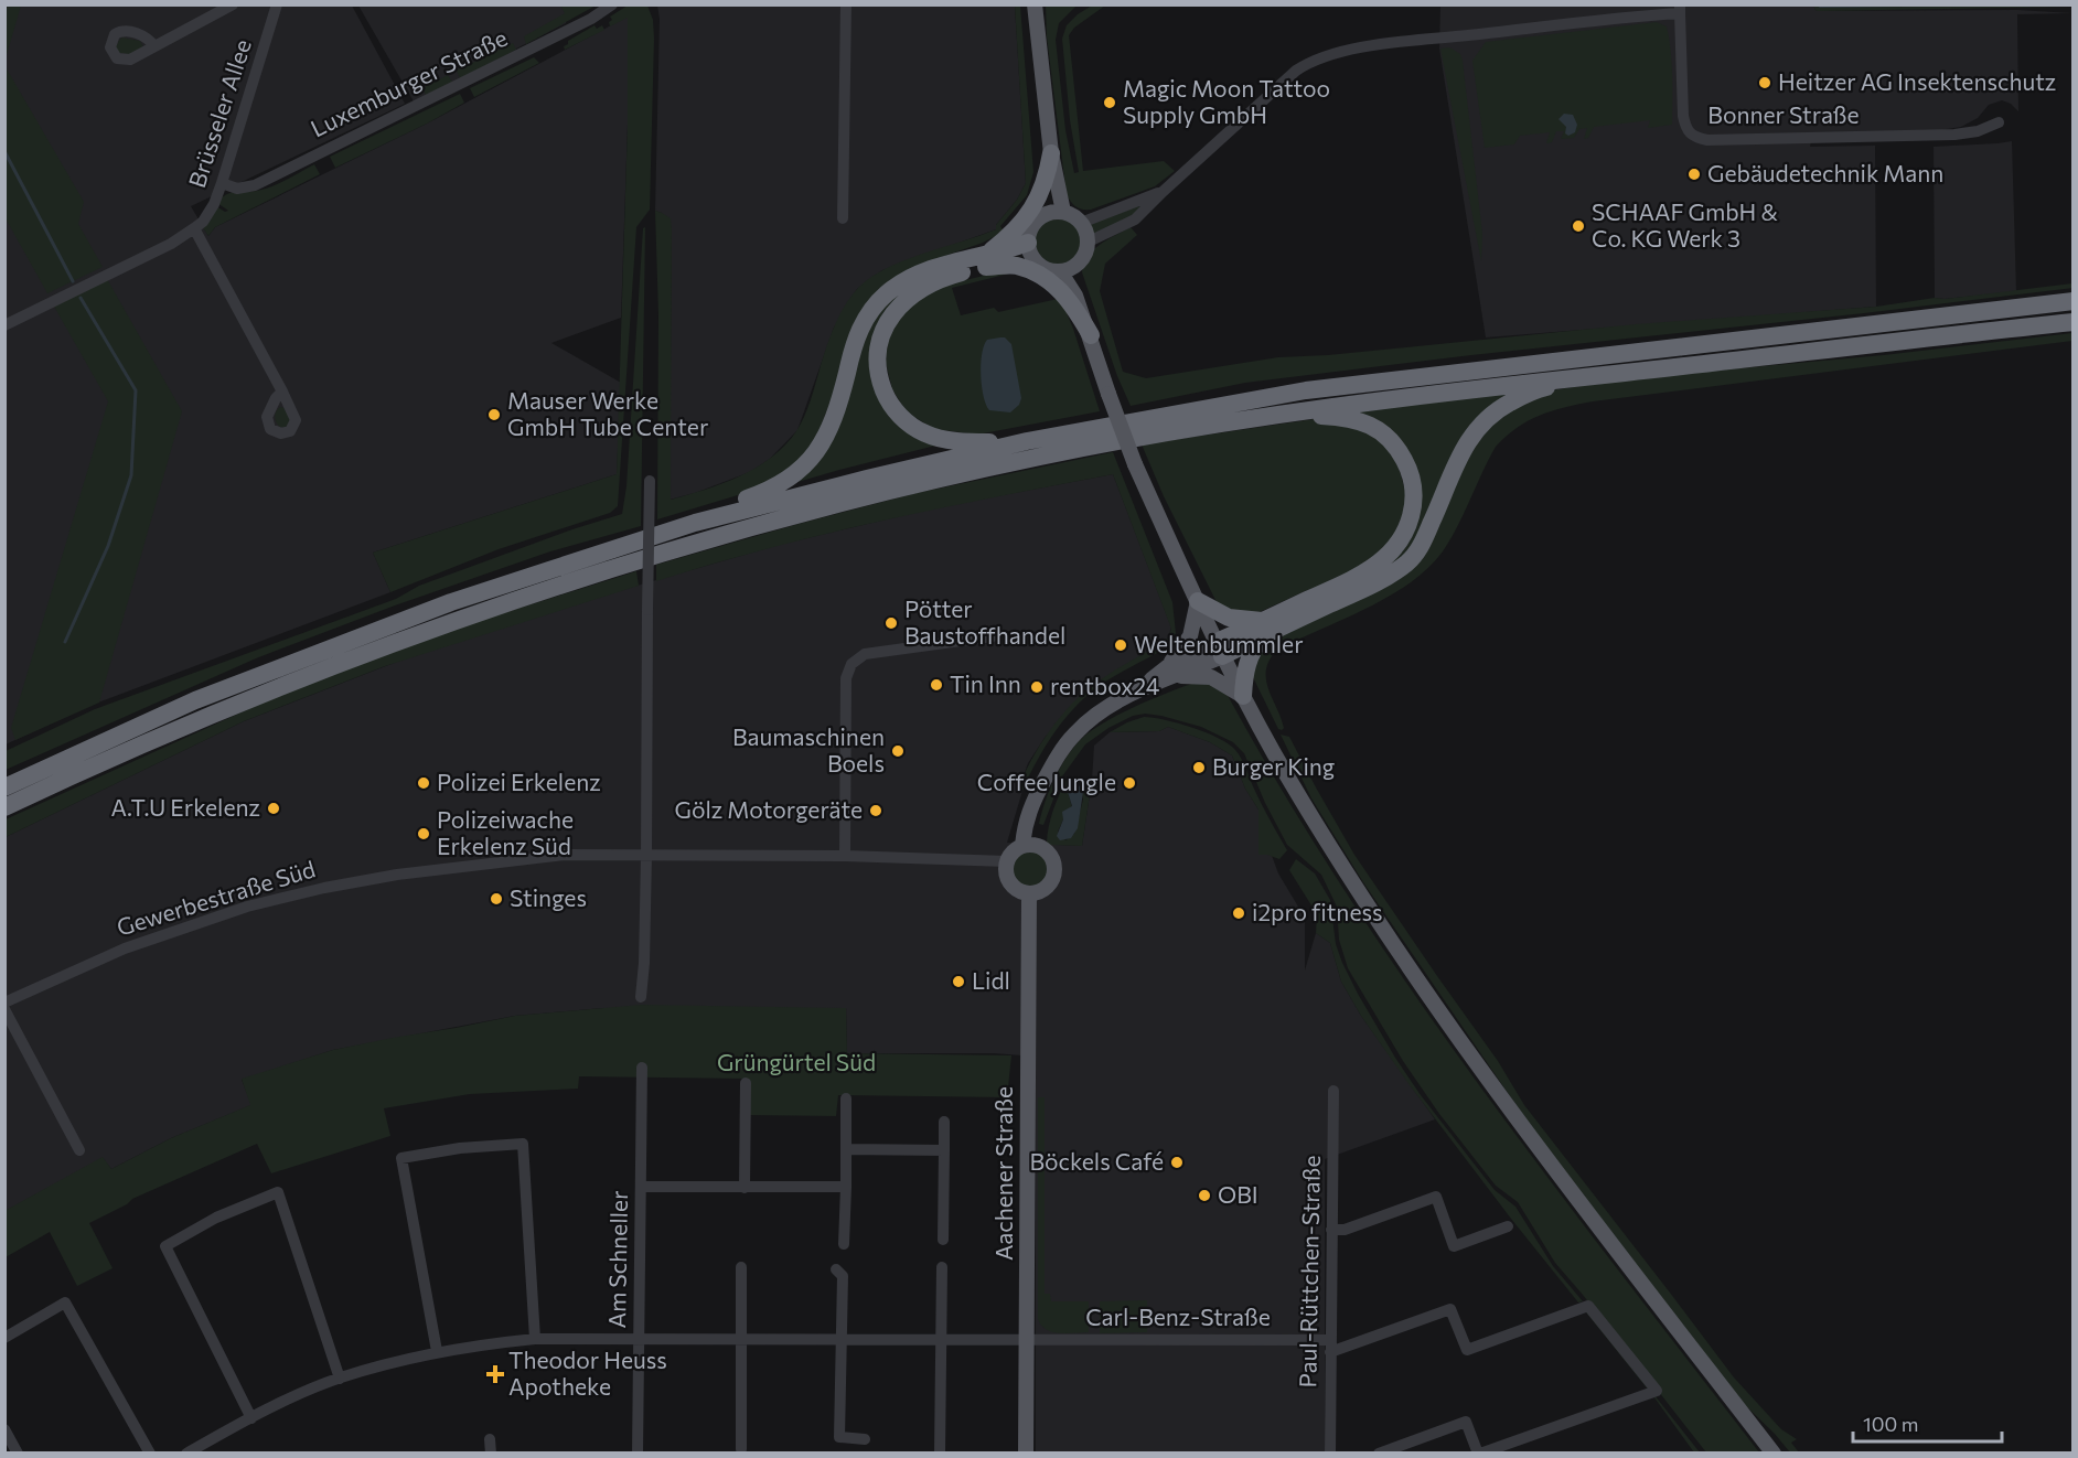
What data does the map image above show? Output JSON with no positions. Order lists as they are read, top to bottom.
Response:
{
  "streets": {
    "main road": ["Aachener Straße"],
    "street": [
      "Luxemburger Straße",
      "Brüsseler Allee",
      "Bonner Straße",
      "Gewerbestraße Süd",
      "Am Schneller",
      "Paul-Rüttchen-Straße",
      "Carl-Benz-Straße"
    ]
  },
  "crossings": [
    ["Luxemburger Straße", "Brüsseler Allee"],
    ["Gewerbestraße Süd", "Aachener Straße"],
    ["Aachener Straße", "Carl-Benz-Straße"],
    ["Am Schneller", "Carl-Benz-Straße"],
    ["Paul-Rüttchen-Straße", "Carl-Benz-Straße"]
  ],
  "parks": ["Grüngürtel Süd"],
  "places": {
    "other": [
      "Heitzer AG Insektenschutz",
      "Magic Moon Tattoo Supply GmbH",
      "Gebäudetechnik Mann",
      "SCHAAF GmbH & Co. KG Werk 3",
      "Mauser Werke GmbH Tube Center",
      "Pötter Baustoffhandel",
      "Weltenbummler",
      "Tin Inn",
      "rentbox24",
      "Baumaschinen Boels",
      "Burger King",
      "Polizei Erkelenz",
      "Coffee Jungle",
      "A.T.U Erkelenz",
      "Gölz Motorgeräte",
      "Polizeiwache Erkelenz Süd",
      "Stinges",
      "i2pro fitness",
      "Lidl",
      "Böckels Café",
      "OBI"
    ],
    "health": ["Theodor Heuss Apotheke"]
  },
  "scale_bar": "100 m"
}
